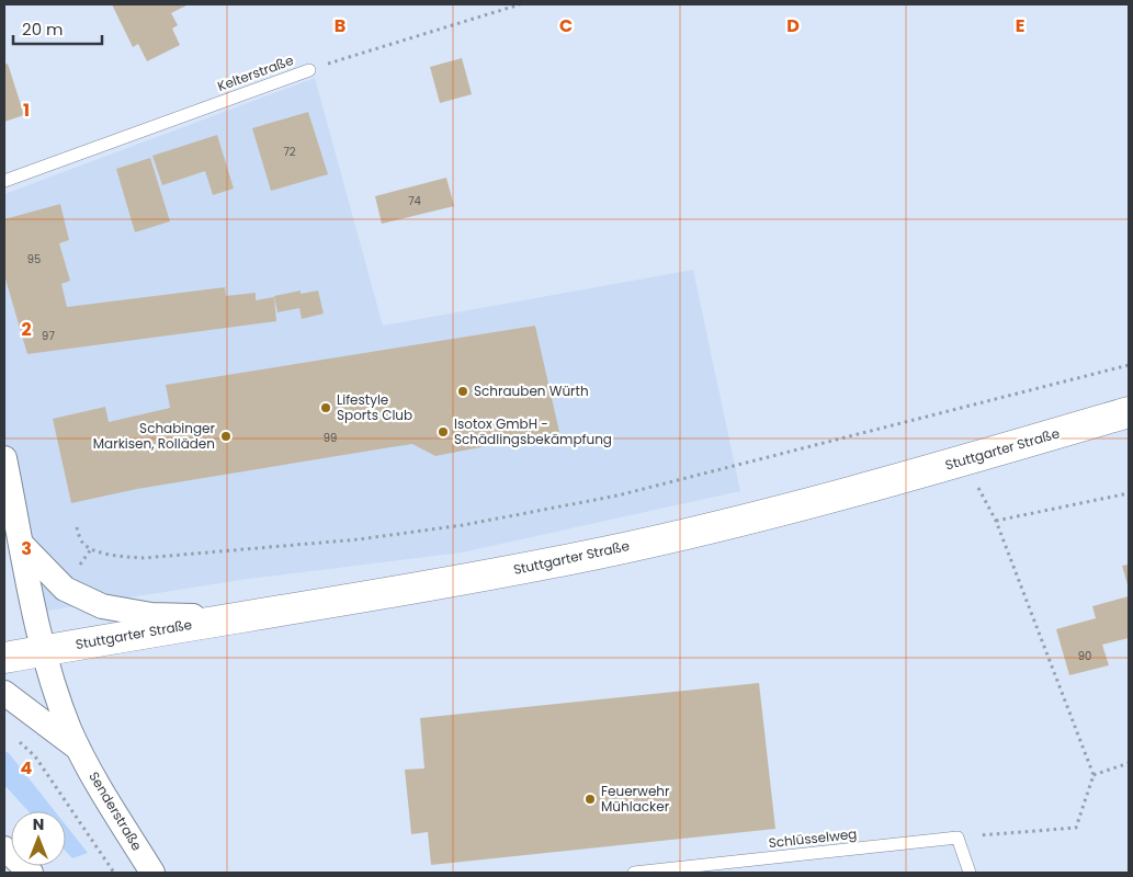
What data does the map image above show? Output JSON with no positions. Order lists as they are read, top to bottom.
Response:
{
  "streets": {
    "main road": ["Stuttgarter Straße"],
    "street": ["Senderstraße"],
    "lane": ["Kelterstraße", "Schlüsselweg"]
  },
  "crossings": [
    ["Stuttgarter Straße", "Senderstraße"]
  ],
  "places": [
    "Schrauben Würth",
    "Lifestyle Sports Club",
    "Isotox GmbH - Schädlingsbekämpfung",
    "Schabinger Markisen, Rolläden",
    "Feuerwehr Mühlacker"
  ],
  "house_numbers": [
    "72",
    "74",
    "95",
    "97",
    "99",
    "90"
  ],
  "scale_bar": "20 m",
  "north": "top",
  "grid": {
    "columns": [
      "B",
      "C",
      "D",
      "E"
    ],
    "rows": [
      "1",
      "2",
      "3",
      "4"
    ]
  }
}
